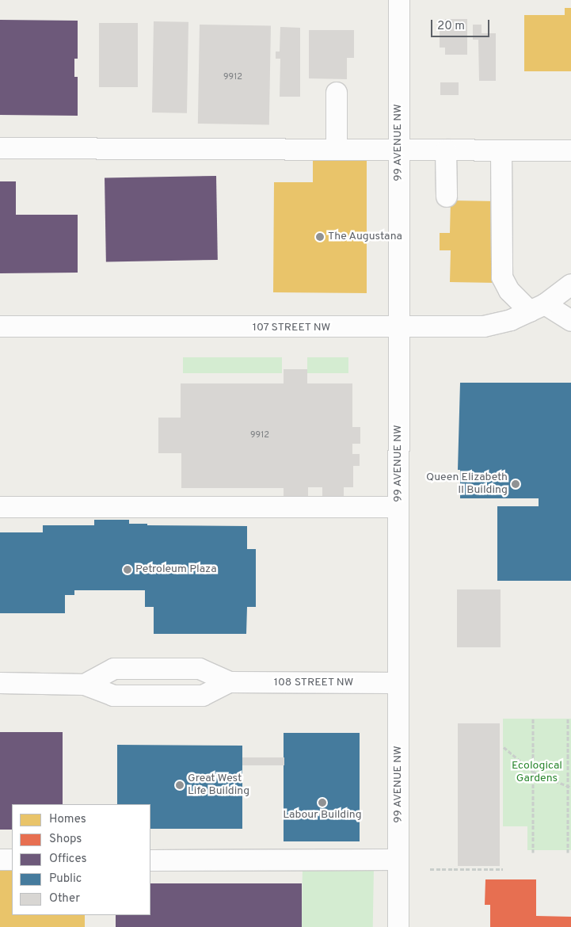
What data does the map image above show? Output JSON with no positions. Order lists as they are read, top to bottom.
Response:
{
  "streets": {
    "street": ["99 AVENUE NW", "107 STREET NW", "108 STREET NW"]
  },
  "crossings": [
    ["99 AVENUE NW", "107 STREET NW"],
    ["99 AVENUE NW", "108 STREET NW"]
  ],
  "parks": ["Ecological Gardens"],
  "places": [
    "The Augustana",
    "Queen Elizabeth II Building",
    "Petroleum Plaza",
    "Great West Life Building",
    "Labour Building"
  ],
  "house_numbers": ["9912", "9912"],
  "legend": [
    "Homes",
    "Shops",
    "Offices",
    "Public",
    "Other"
  ],
  "scale_bar": "20 m"
}
